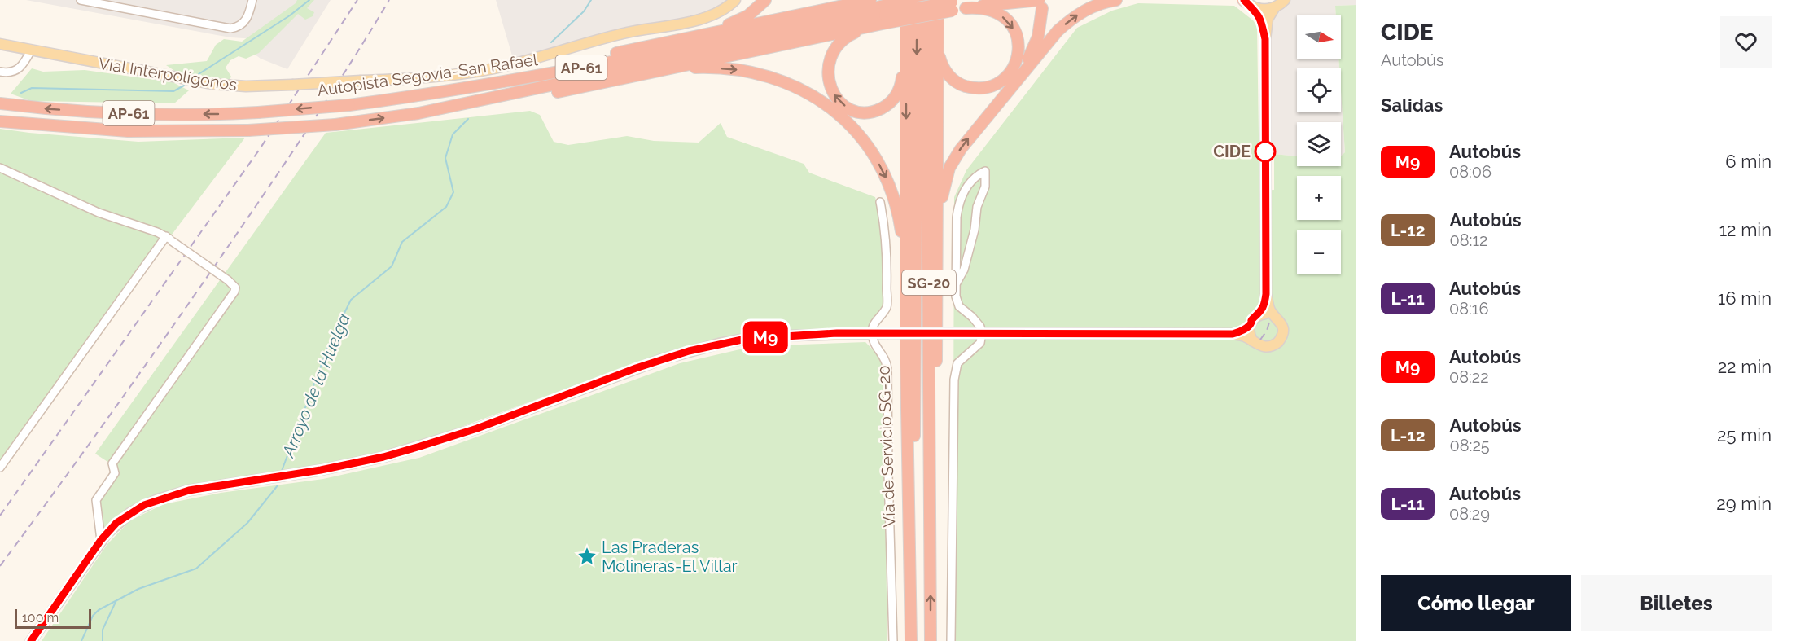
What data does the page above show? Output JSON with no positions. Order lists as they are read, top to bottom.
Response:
{
  "streets": {
    "highway": ["AP-61", "Autopista Segovia-San Rafael", "SG-20"],
    "main road": ["Vial Interpolígonos"],
    "street": ["Vía de Servicio SG-20"]
  },
  "water": ["Arroyo de la Huelga"],
  "places": {
    "other": ["CIDE"],
    "place": ["Las Praderas Molineras-El Villar"]
  },
  "lines": ["bus line M9"],
  "scale_bar": "100 m",
  "north": "right",
  "page": {
    "on_map": "M9",
    "heading": [
      ["CIDE", "Autobús"],
      "Salidas"
    ],
    "map_buttons": ["+", "−"],
    "list": [
      {
        "mark": "M9",
        "name": "Autobús",
        "note": "08:06",
        "value": "6 min"
      },
      {
        "mark": "L-12",
        "name": "Autobús",
        "note": "08:12",
        "value": "12 min"
      },
      {
        "mark": "L-11",
        "name": "Autobús",
        "note": "08:16",
        "value": "16 min"
      },
      {
        "mark": "M9",
        "name": "Autobús",
        "note": "08:22",
        "value": "22 min"
      },
      {
        "mark": "L-12",
        "name": "Autobús",
        "note": "08:25",
        "value": "25 min"
      },
      {
        "mark": "L-11",
        "name": "Autobús",
        "note": "08:29",
        "value": "29 min"
      }
    ],
    "buttons": ["Cómo llegar", "Billetes"],
    "scale": "100 m"
  }
}
